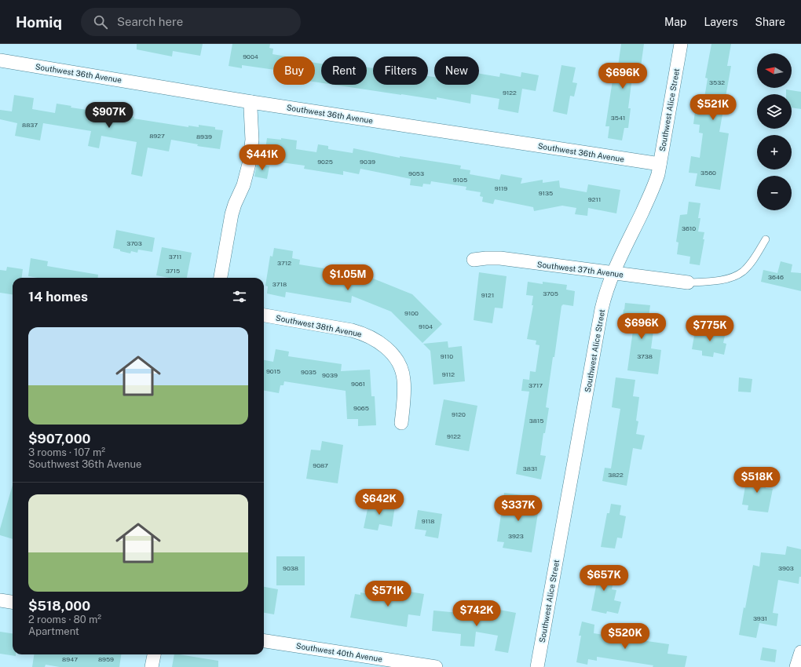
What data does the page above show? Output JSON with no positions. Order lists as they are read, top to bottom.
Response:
{
  "streets": {
    "street": [
      "Southwest 36th Avenue",
      "Southwest Alice Street",
      "Southwest 37th Avenue",
      "Southwest 38th Avenue",
      "Southwest 40th Avenue"
    ]
  },
  "crossings": [
    ["Southwest 36th Avenue", "Southwest Alice Street"],
    ["Southwest Alice Street", "Southwest 37th Avenue"]
  ],
  "house_numbers": [
    "9004",
    "3532",
    "9122",
    "3541",
    "8837",
    "8927",
    "8939",
    "9025",
    "9039",
    "3560",
    "9053",
    "9105",
    "9119",
    "9135",
    "9211",
    "3610",
    "3703",
    "3711",
    "3712",
    "3715",
    "3646",
    "3718",
    "3705",
    "9121",
    "9100",
    "9104",
    "9110",
    "3738",
    "9015",
    "9035",
    "9112",
    "9039",
    "9061",
    "3717",
    "9065",
    "9120",
    "3815",
    "9122",
    "9087",
    "3831",
    "3822",
    "9118",
    "3923",
    "9038",
    "3903",
    "3931",
    "8947",
    "8959"
  ],
  "north": "left",
  "page": {
    "header": "Homiq",
    "search": "Search here",
    "nav": ["Map", "Layers", "Share"],
    "map_buttons": ["+", "−"],
    "chip": [
      "Buy",
      "Rent",
      "Filters",
      "New"
    ],
    "price": [
      "$696K",
      "$521K",
      "$907K",
      "$441K",
      "$1.05M",
      "$696K",
      "$775K",
      "$518K",
      "$642K",
      "$337K",
      "$657K",
      "$571K",
      "$742K",
      "$520K"
    ],
    "heading": "14 homes",
    "list": [
      {
        "name": "$907,000",
        "note": "3 rooms · 107 m² · Southwest 36th Avenue"
      },
      {
        "name": "$518,000",
        "note": "2 rooms · 80 m² · Apartment"
      }
    ]
  }
}
